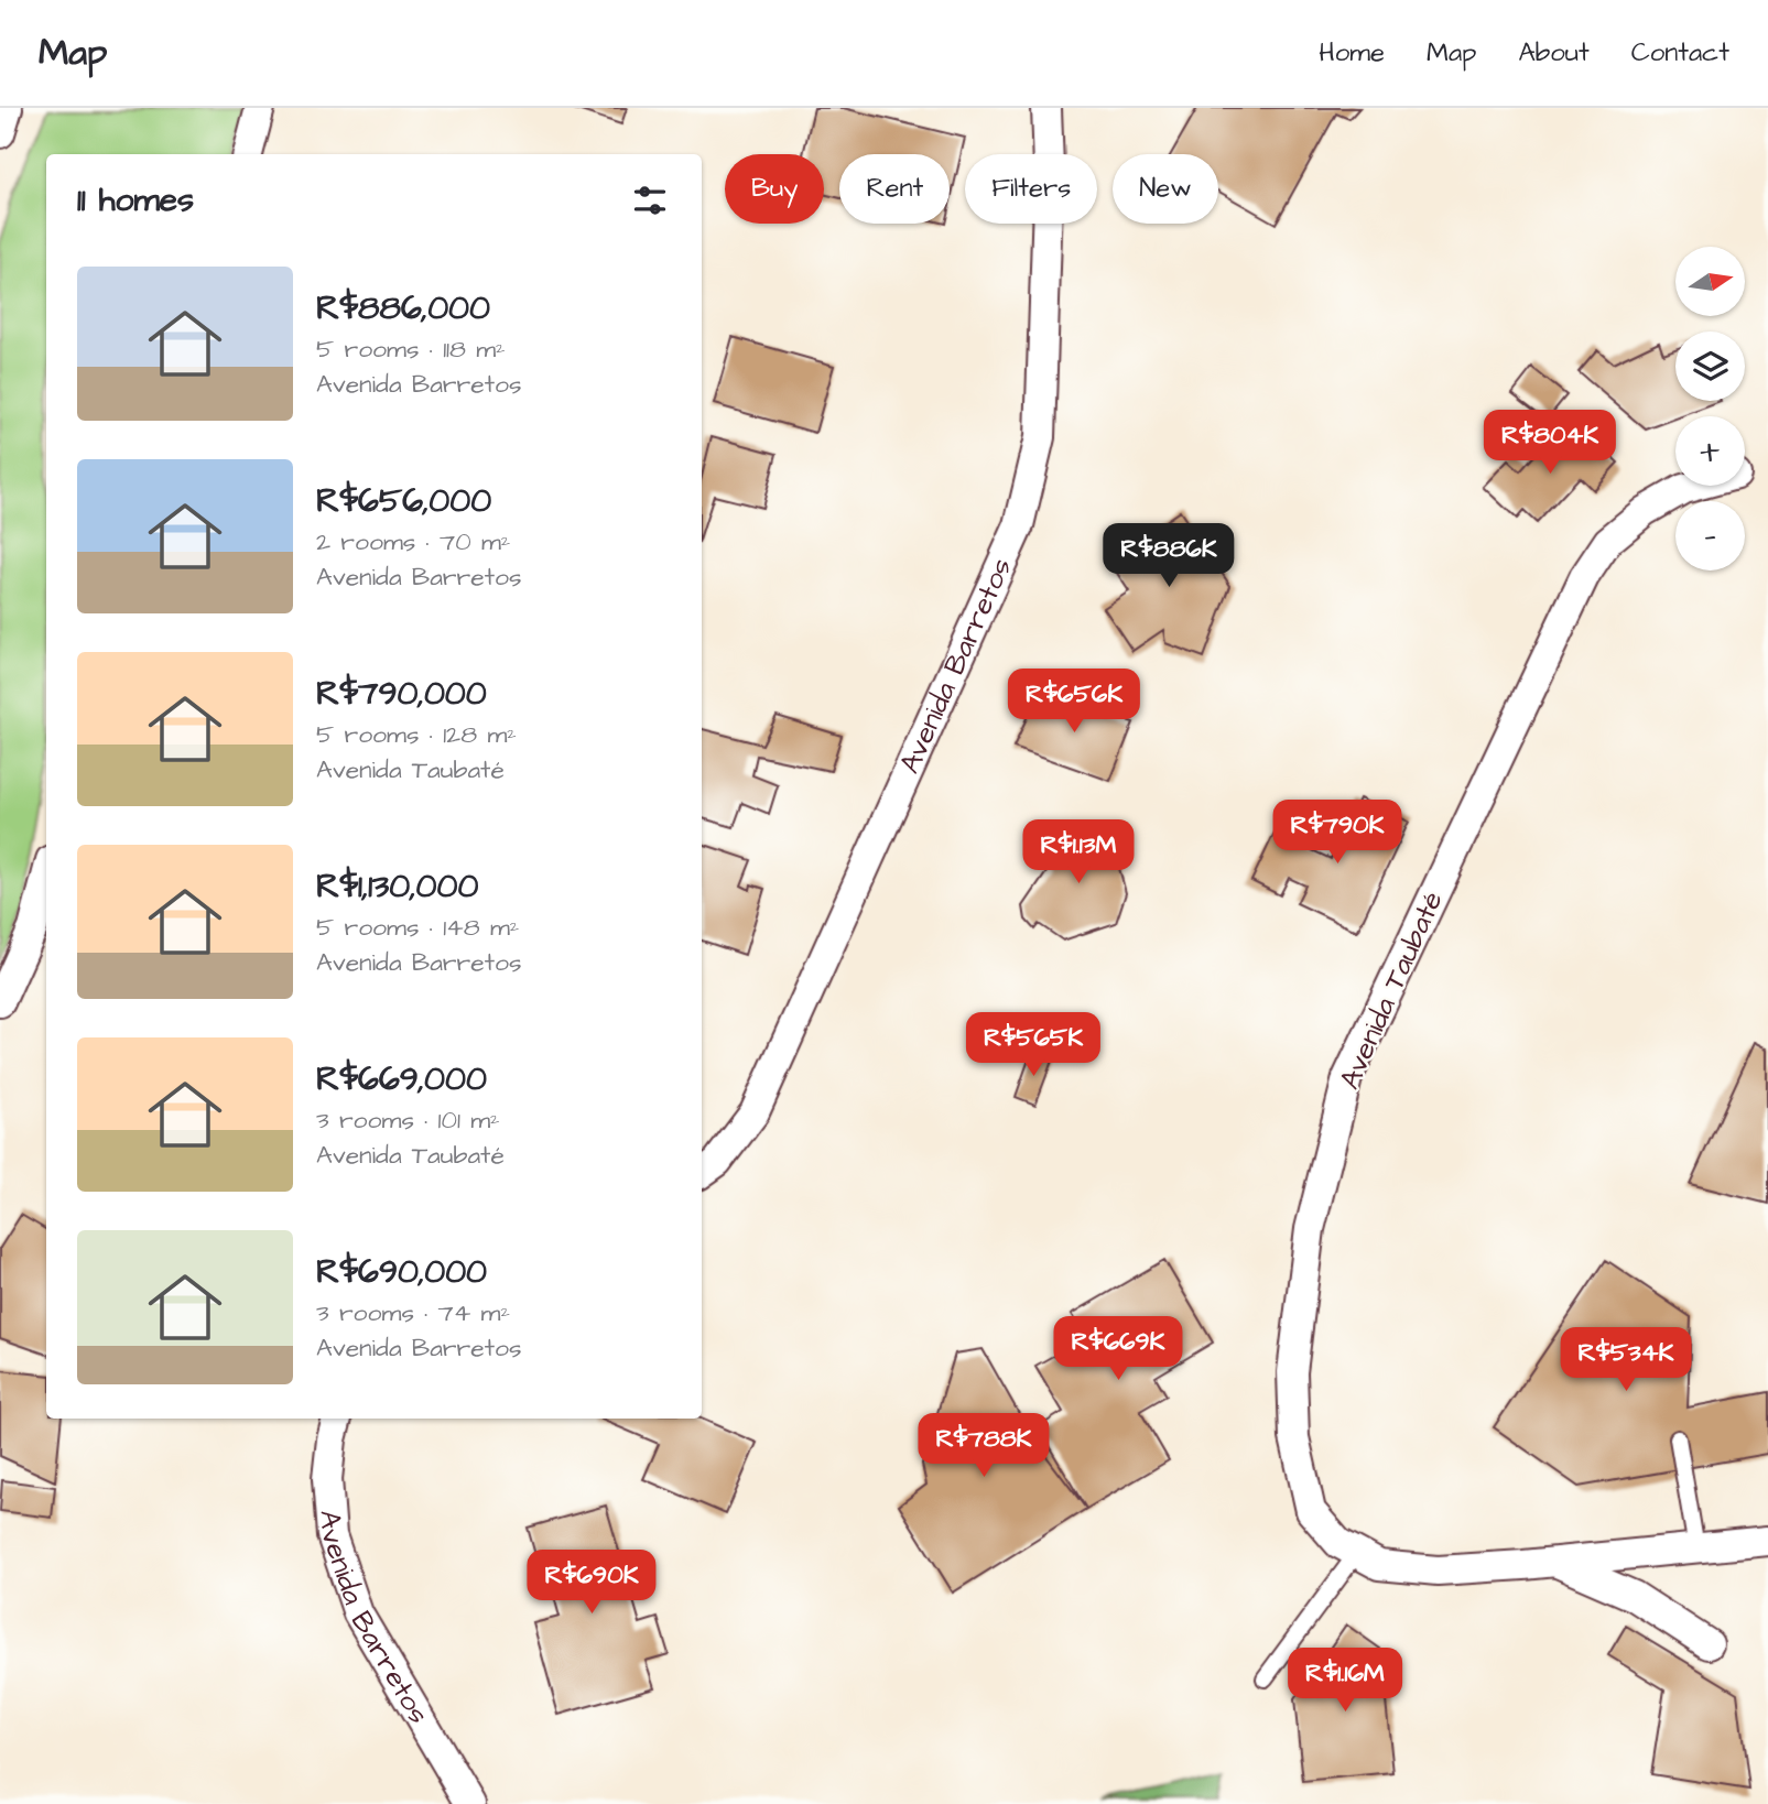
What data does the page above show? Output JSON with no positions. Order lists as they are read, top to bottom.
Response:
{
  "streets": {
    "street": ["Avenida Barretos", "Avenida Taubaté"]
  },
  "north": "right",
  "page": {
    "header": "Map",
    "nav": [
      "Home",
      "Map",
      "About",
      "Contact"
    ],
    "chip": [
      "Buy",
      "Rent",
      "Filters",
      "New"
    ],
    "heading": "11 homes",
    "map_buttons": ["+", "−"],
    "list": [
      {
        "name": "R$886,000",
        "note": "5 rooms · 118 m² · Avenida Barretos"
      },
      {
        "name": "R$656,000",
        "note": "2 rooms · 70 m² · Avenida Barretos"
      },
      {
        "name": "R$790,000",
        "note": "5 rooms · 128 m² · Avenida Taubaté"
      },
      {
        "name": "R$1,130,000",
        "note": "5 rooms · 148 m² · Avenida Barretos"
      },
      {
        "name": "R$669,000",
        "note": "3 rooms · 101 m² · Avenida Taubaté"
      },
      {
        "name": "R$690,000",
        "note": "3 rooms · 74 m² · Avenida Barretos"
      }
    ],
    "price": [
      "R$804K",
      "R$886K",
      "R$656K",
      "R$790K",
      "R$1.13M",
      "R$565K",
      "R$669K",
      "R$534K",
      "R$788K",
      "R$690K",
      "R$1.16M"
    ]
  }
}
